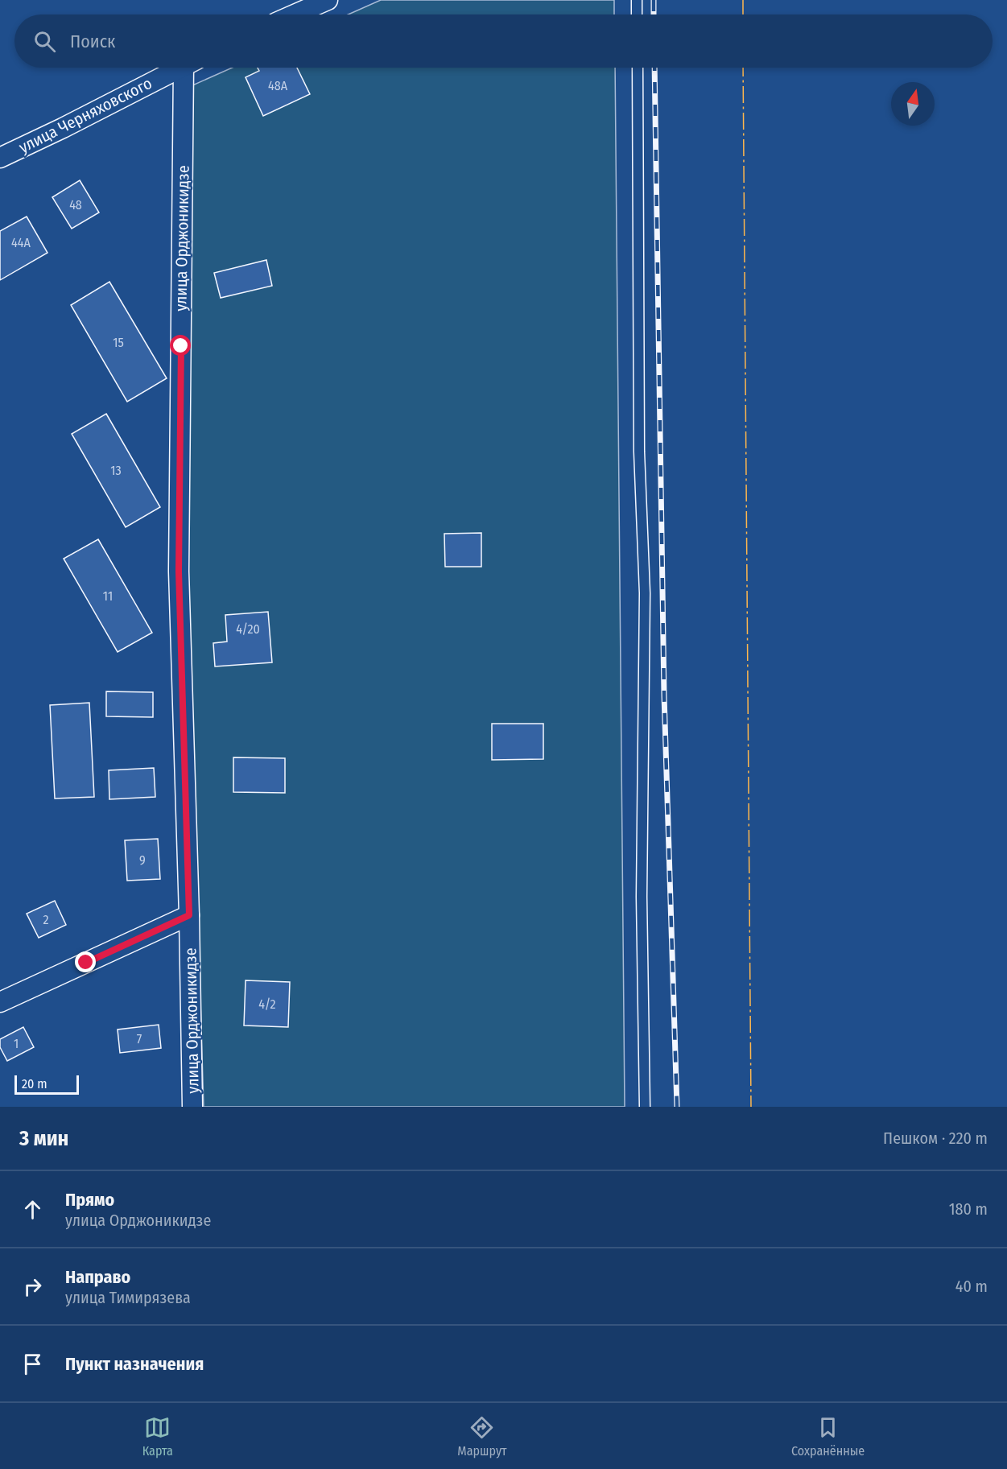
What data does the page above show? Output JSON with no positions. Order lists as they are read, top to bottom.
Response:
{
  "streets": {
    "street": ["улица Черняховского", "улица Орджоникидзе"]
  },
  "house_numbers": [
    "48А",
    "48",
    "44А",
    "15",
    "13",
    "11",
    "4/20",
    "9",
    "2",
    "4/2",
    "7",
    "1"
  ],
  "scale_bar": "20 m",
  "north": "top",
  "page": {
    "search": "Поиск",
    "scale": "20 m",
    "heading": ["3 мин", "Пешком · 220 m"],
    "list": [
      ["Прямо", "улица Орджоникидзе", "180 m"],
      ["Направо", "улица Тимирязева", "40 m"],
      "Пункт назначения"
    ],
    "nav": ["Карта", "Маршрут", "Сохранённые"]
  }
}
